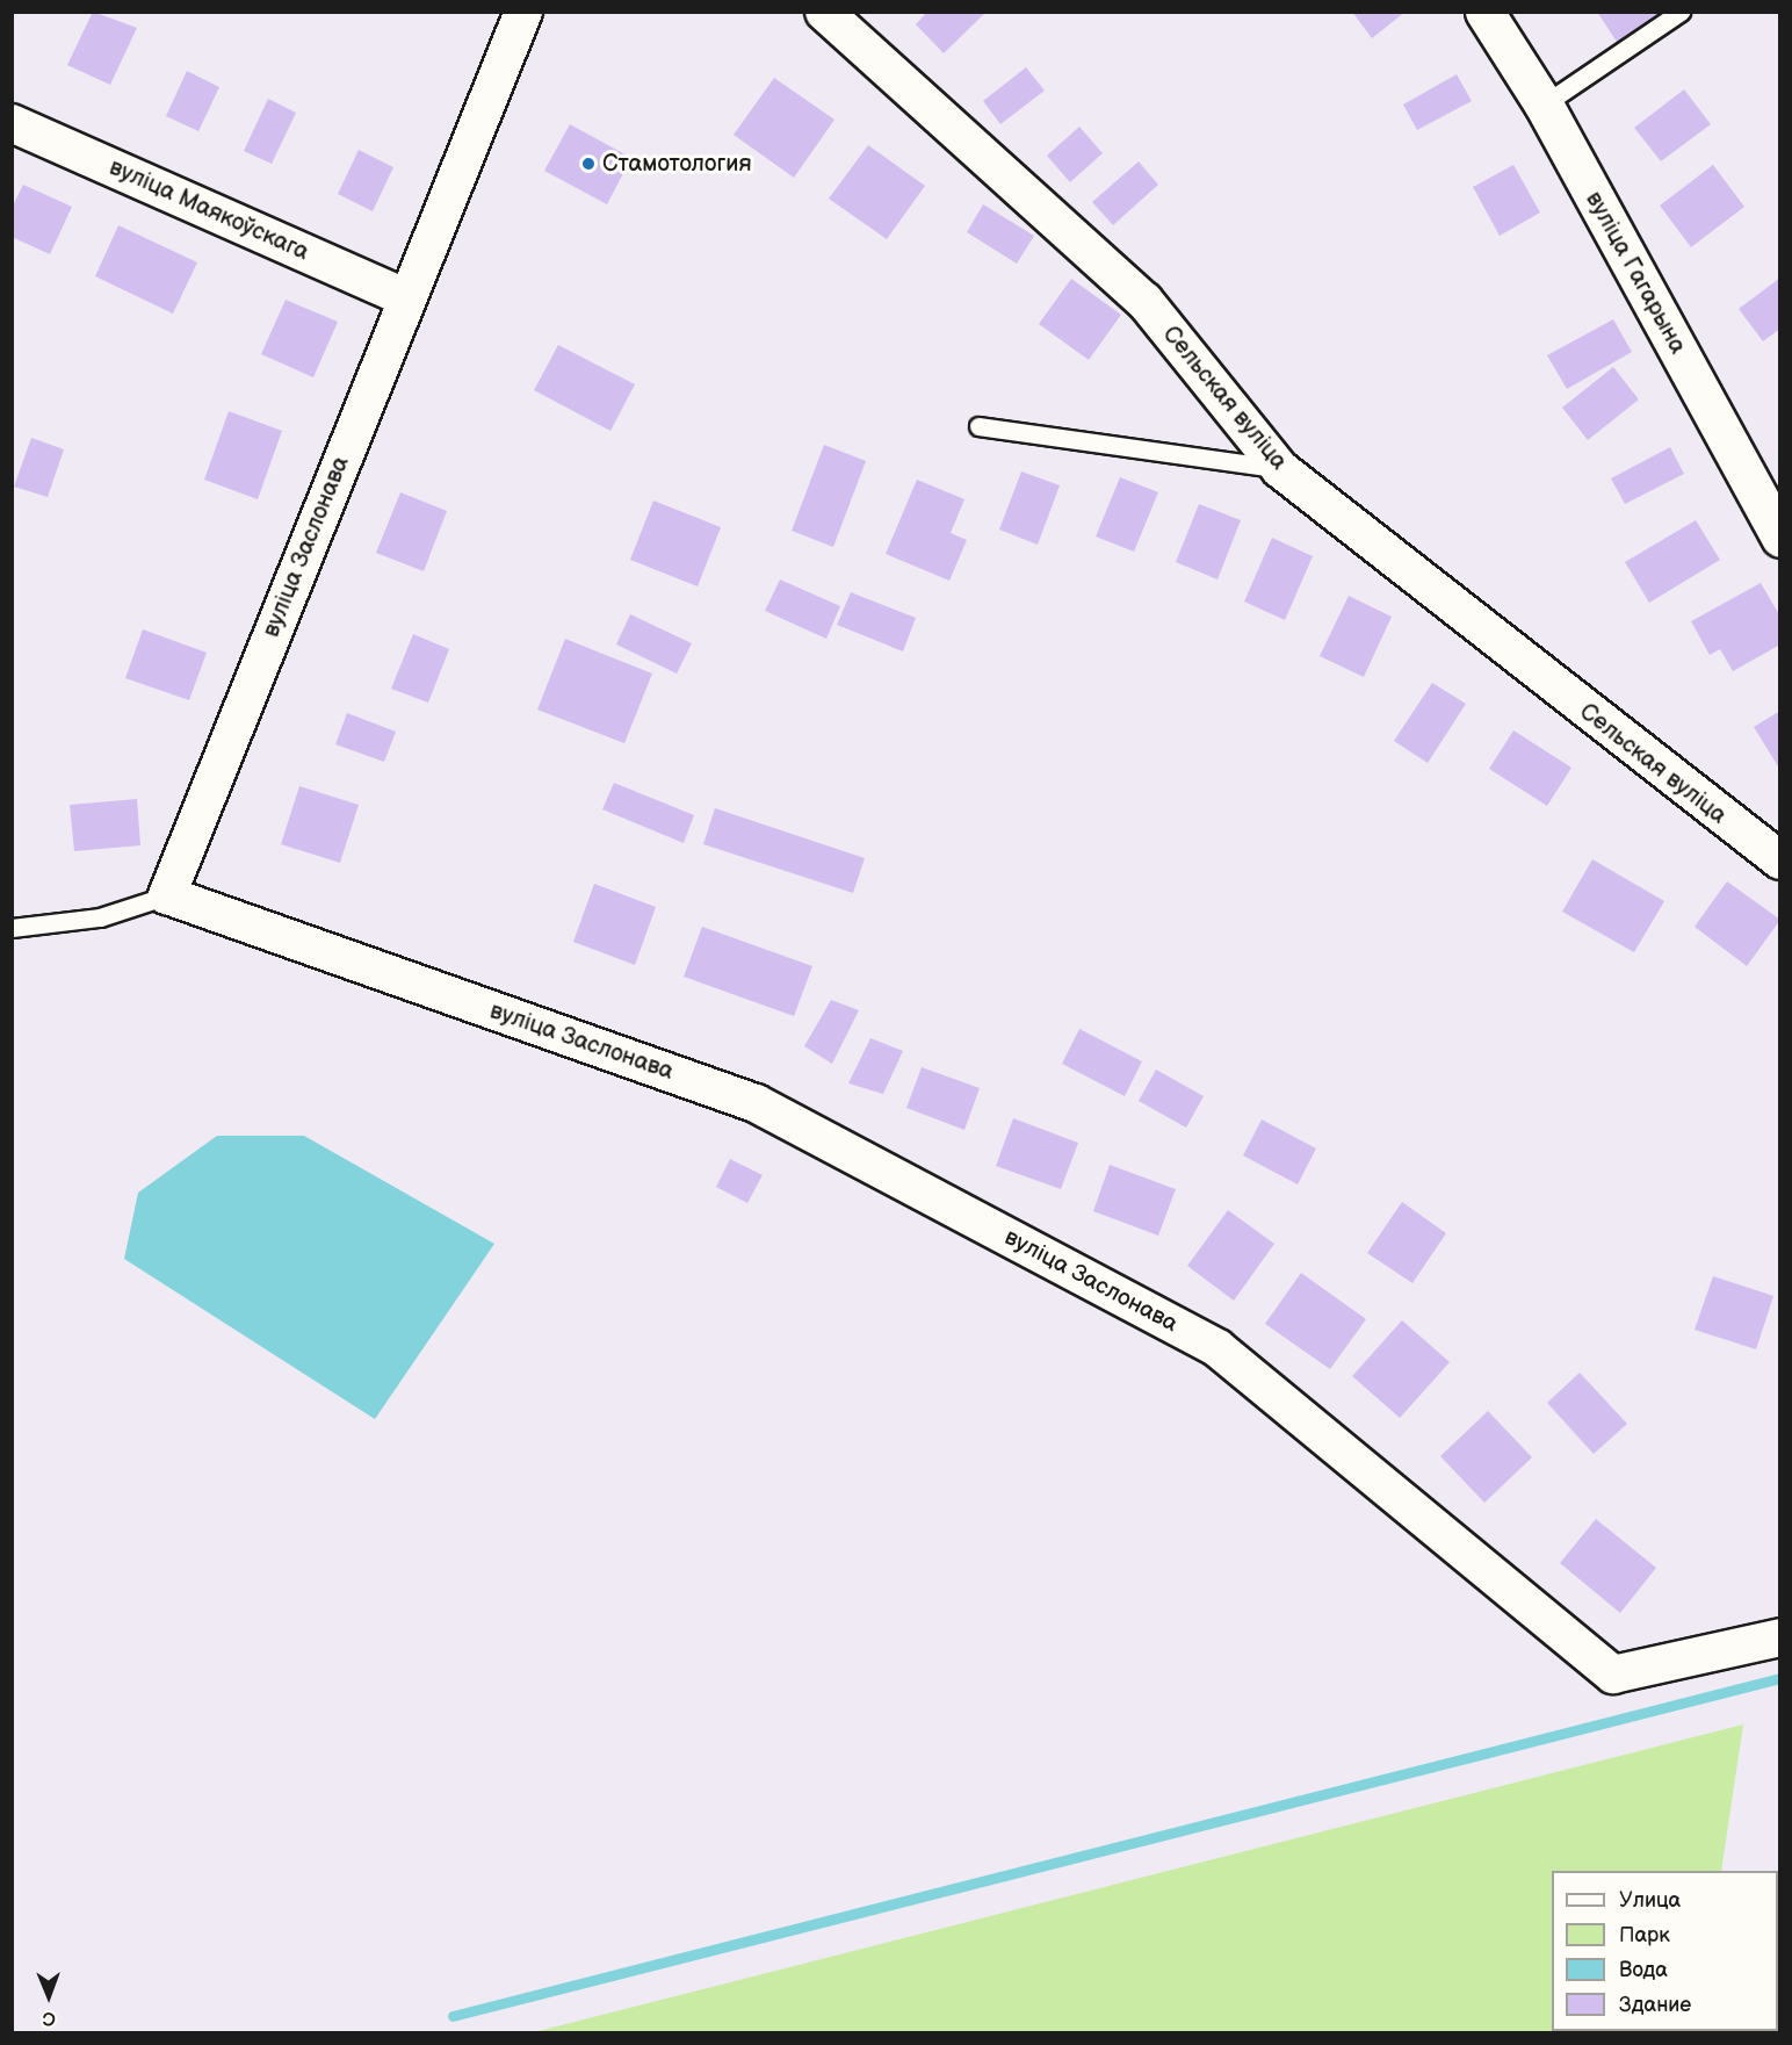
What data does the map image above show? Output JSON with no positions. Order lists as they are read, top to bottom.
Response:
{
  "streets": {
    "street": [
      "вуліца Маякоўскага",
      "вуліца Гагарына",
      "Сельская вуліца",
      "вуліца Заслонава"
    ]
  },
  "crossings": [
    ["вуліца Маякоўскага", "вуліца Заслонава"]
  ],
  "places": ["Стамотология"],
  "legend": [
    "Улица",
    "Парк",
    "Вода",
    "Здание"
  ],
  "north": "bottom"
}
